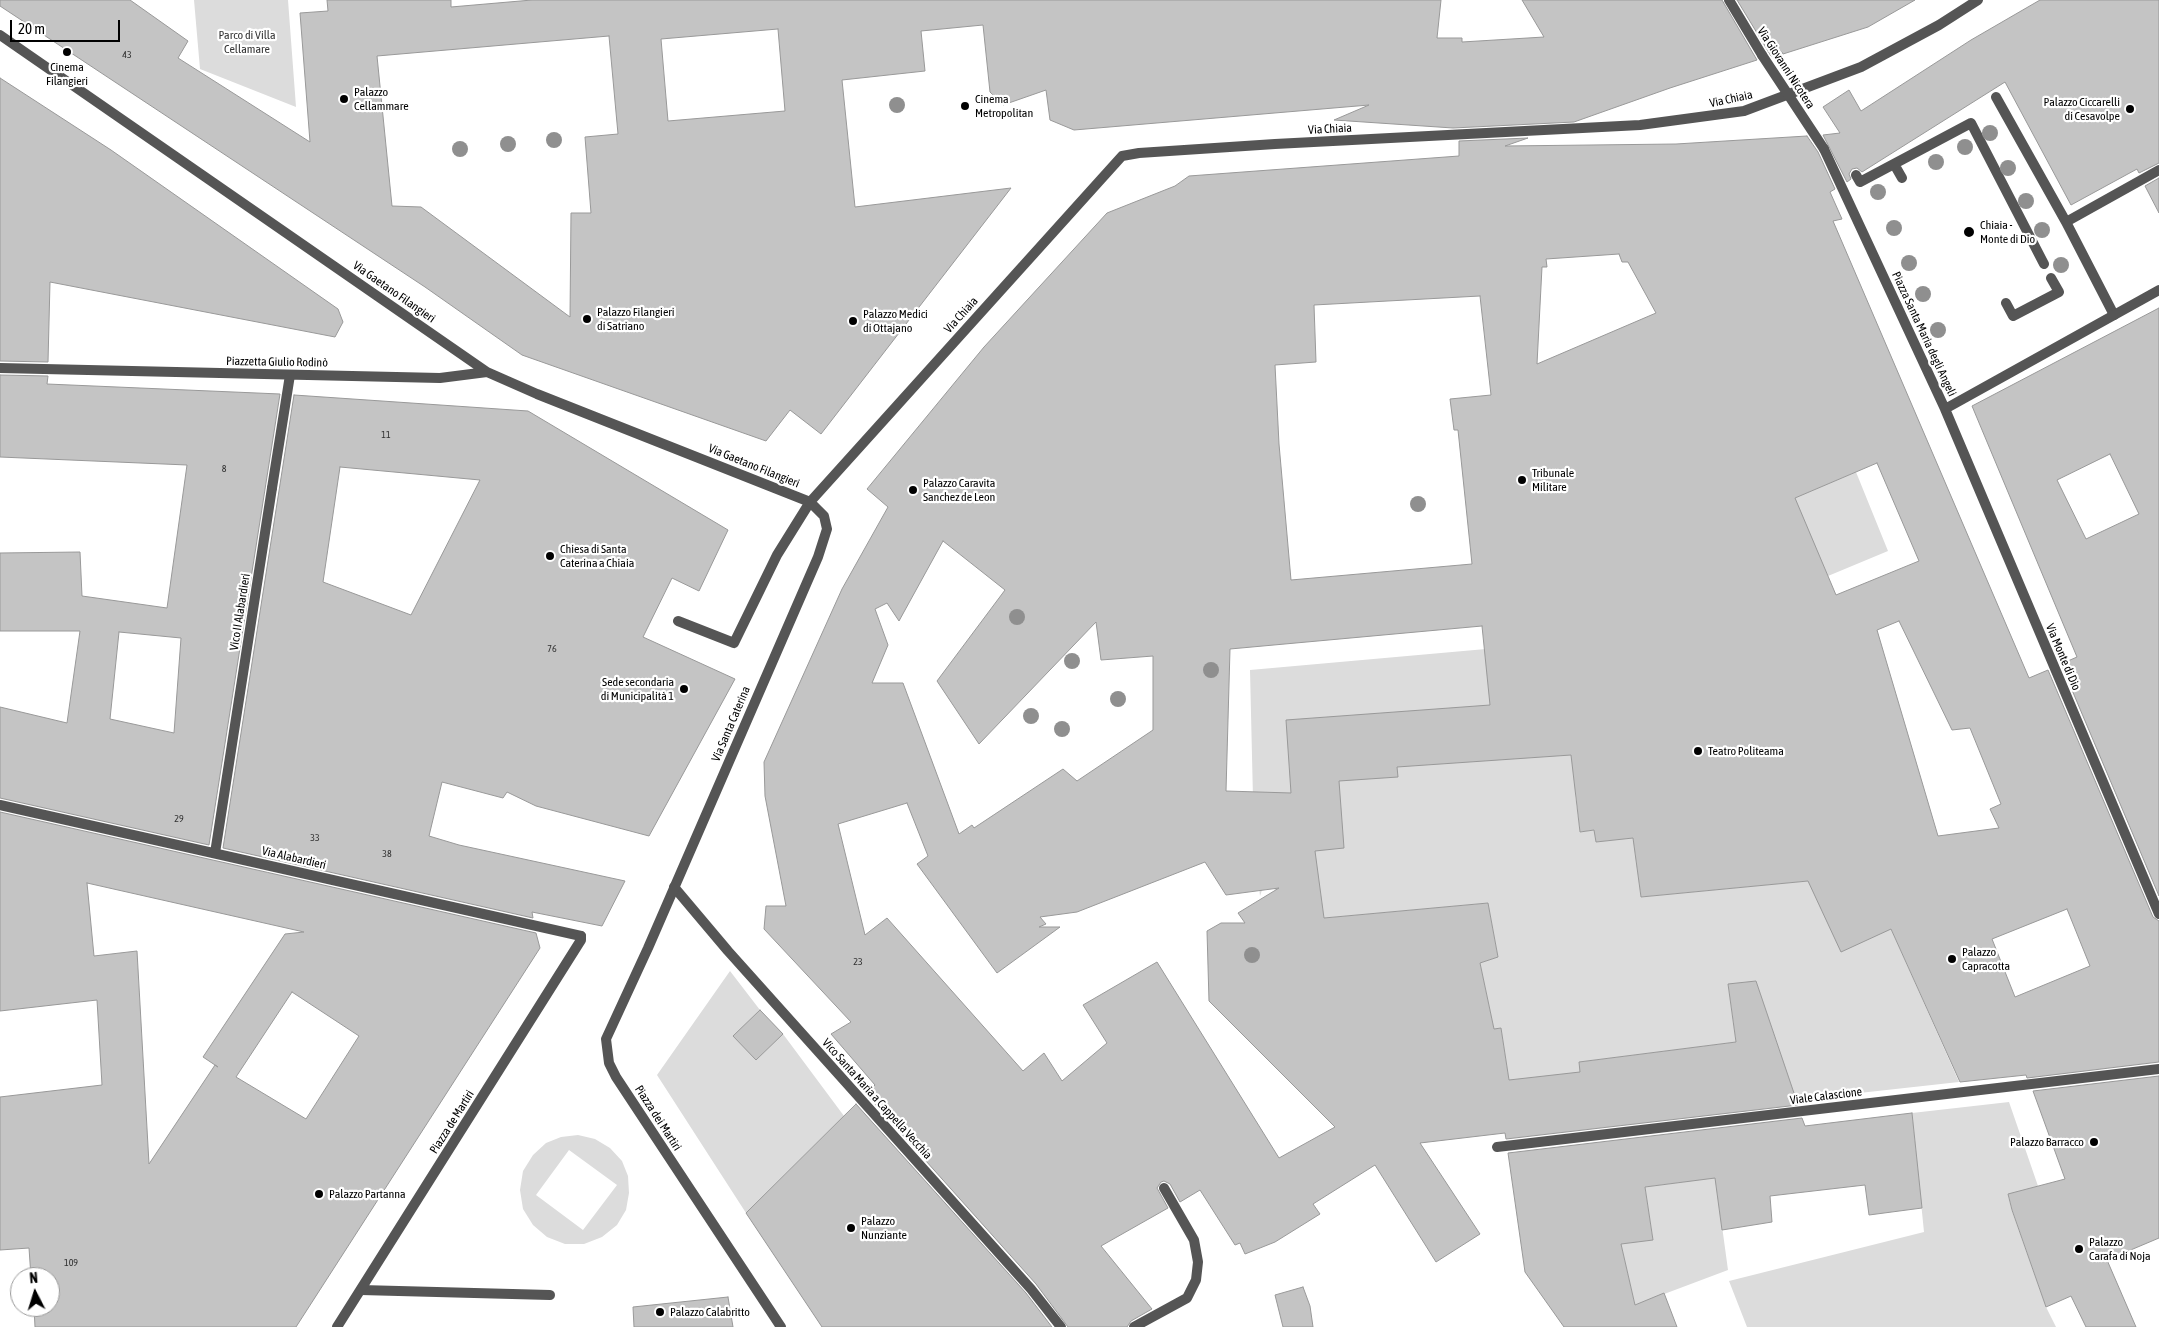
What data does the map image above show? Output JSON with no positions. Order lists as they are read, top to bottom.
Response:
{
  "streets": {
    "street": [
      "Via Giovanni Nicotera",
      "Via Chiaia",
      "Via Gaetano Filangieri",
      "Piazza Santa Maria degli Angeli",
      "Piazzetta Giulio Rodinò",
      "Vico II Alabardieri",
      "Via Monte di Dio",
      "Via Santa Caterina",
      "Via Alabardieri",
      "Viale Calascione",
      "Vico Santa Maria a Cappella Vecchia",
      "Piazza dei Martiri",
      "Piazza de Martiri"
    ]
  },
  "crossings": [
    ["Via Giovanni Nicotera", "Piazza Santa Maria degli Angeli"],
    ["Via Chiaia", "Via Gaetano Filangieri"],
    ["Via Chiaia", "Via Santa Caterina"],
    ["Via Gaetano Filangieri", "Piazzetta Giulio Rodinò"],
    ["Via Gaetano Filangieri", "Via Santa Caterina"],
    ["Piazza Santa Maria degli Angeli", "Via Monte di Dio"],
    ["Piazzetta Giulio Rodinò", "Vico II Alabardieri"],
    ["Vico II Alabardieri", "Via Alabardieri"],
    ["Via Santa Caterina", "Vico Santa Maria a Cappella Vecchia"],
    ["Via Santa Caterina", "Piazza dei Martiri"],
    ["Via Alabardieri", "Piazza de Martiri"]
  ],
  "parks": ["Parco di Villa Cellamare"],
  "places": [
    "Cinema Filangieri",
    "Palazzo Cellammare",
    "Cinema Metropolitan",
    "Palazzo Ciccarelli di Cesavolpe",
    "Chiaia - Monte di Dio",
    "Palazzo Filangieri di Satriano",
    "Palazzo Medici di Ottajano",
    "Tribunale Militare",
    "Palazzo Caravita Sanchez de Leon",
    "Chiesa di Santa Caterina a Chiaia",
    "Sede secondaria di Municipalità 1",
    "Teatro Politeama",
    "Palazzo Capracotta",
    "Palazzo Barracco",
    "Palazzo Partanna",
    "Palazzo Nunziante",
    "Palazzo Carafa di Noja",
    "Palazzo Calabritto"
  ],
  "house_numbers": [
    "43",
    "11",
    "8",
    "76",
    "29",
    "33",
    "38",
    "23",
    "109"
  ],
  "scale_bar": "20 m",
  "north": "top"
}
